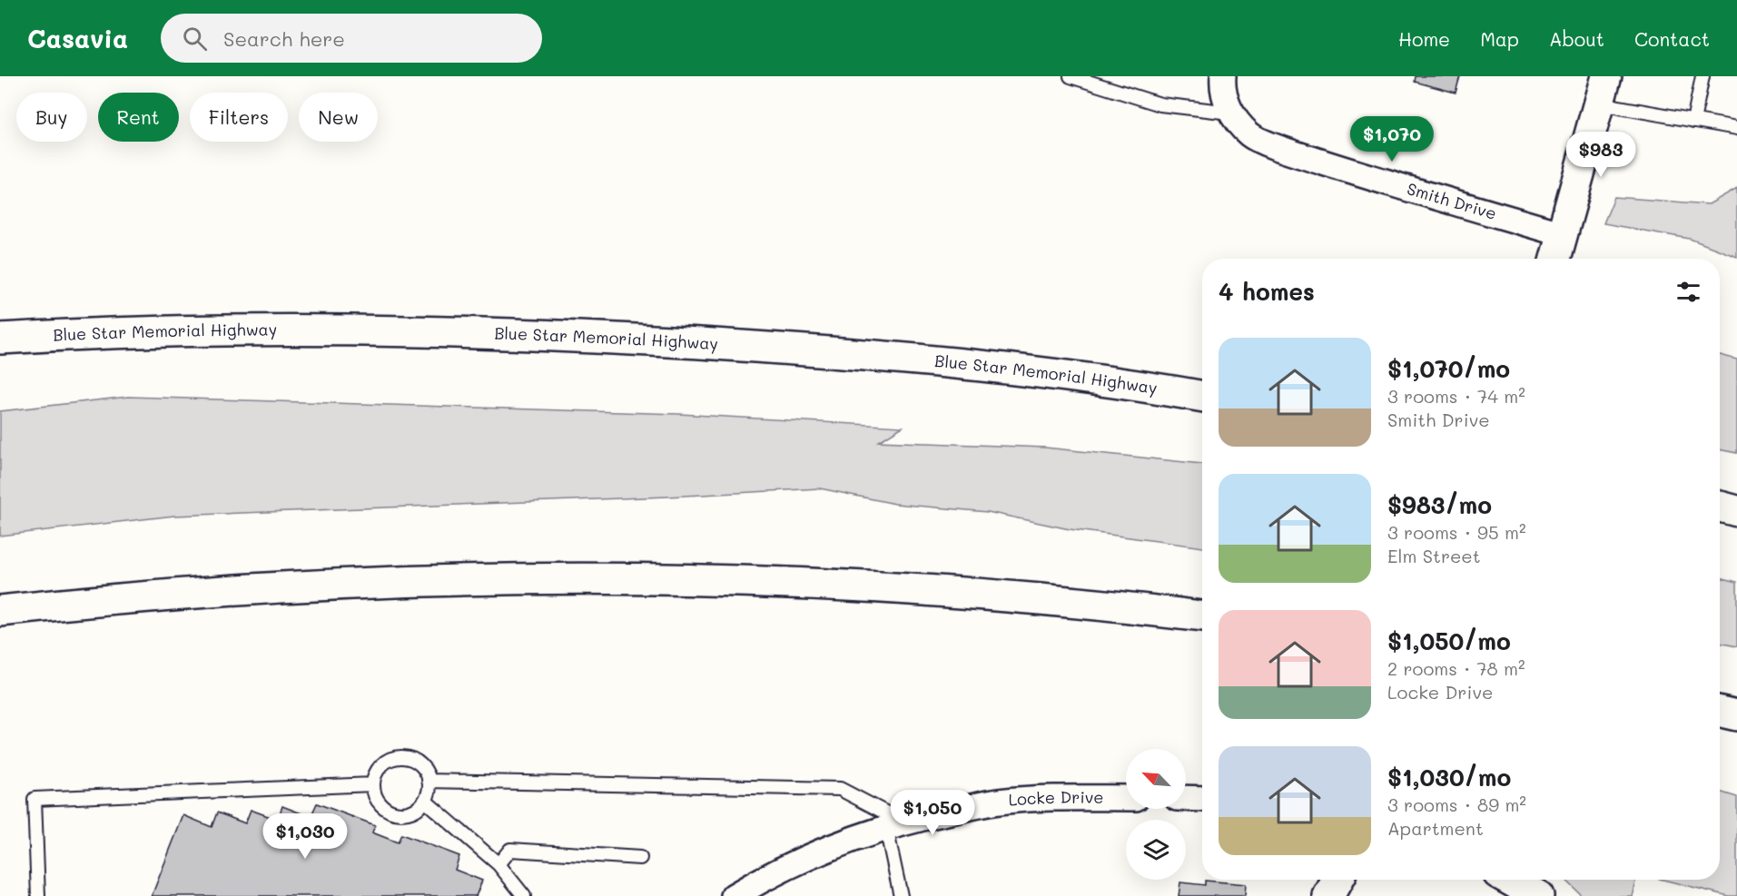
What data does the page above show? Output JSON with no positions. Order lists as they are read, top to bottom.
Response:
{
  "streets": {
    "main road": ["Blue Star Memorial Highway"],
    "street": ["Smith Drive", "Locke Drive"]
  },
  "north": "top left",
  "page": {
    "header": "Casavia",
    "search": "Search here",
    "nav": [
      "Home",
      "Map",
      "About",
      "Contact"
    ],
    "chip": [
      "Buy",
      "Rent",
      "Filters",
      "New"
    ],
    "price": [
      "$1,070",
      "$983",
      "$1,050",
      "$1,030"
    ],
    "heading": "4 homes",
    "list": [
      {
        "name": "$1,070/mo",
        "note": "3 rooms · 74 m² · Smith Drive"
      },
      {
        "name": "$983/mo",
        "note": "3 rooms · 95 m² · Elm Street"
      },
      {
        "name": "$1,050/mo",
        "note": "2 rooms · 78 m² · Locke Drive"
      },
      {
        "name": "$1,030/mo",
        "note": "3 rooms · 89 m² · Apartment"
      }
    ]
  }
}
